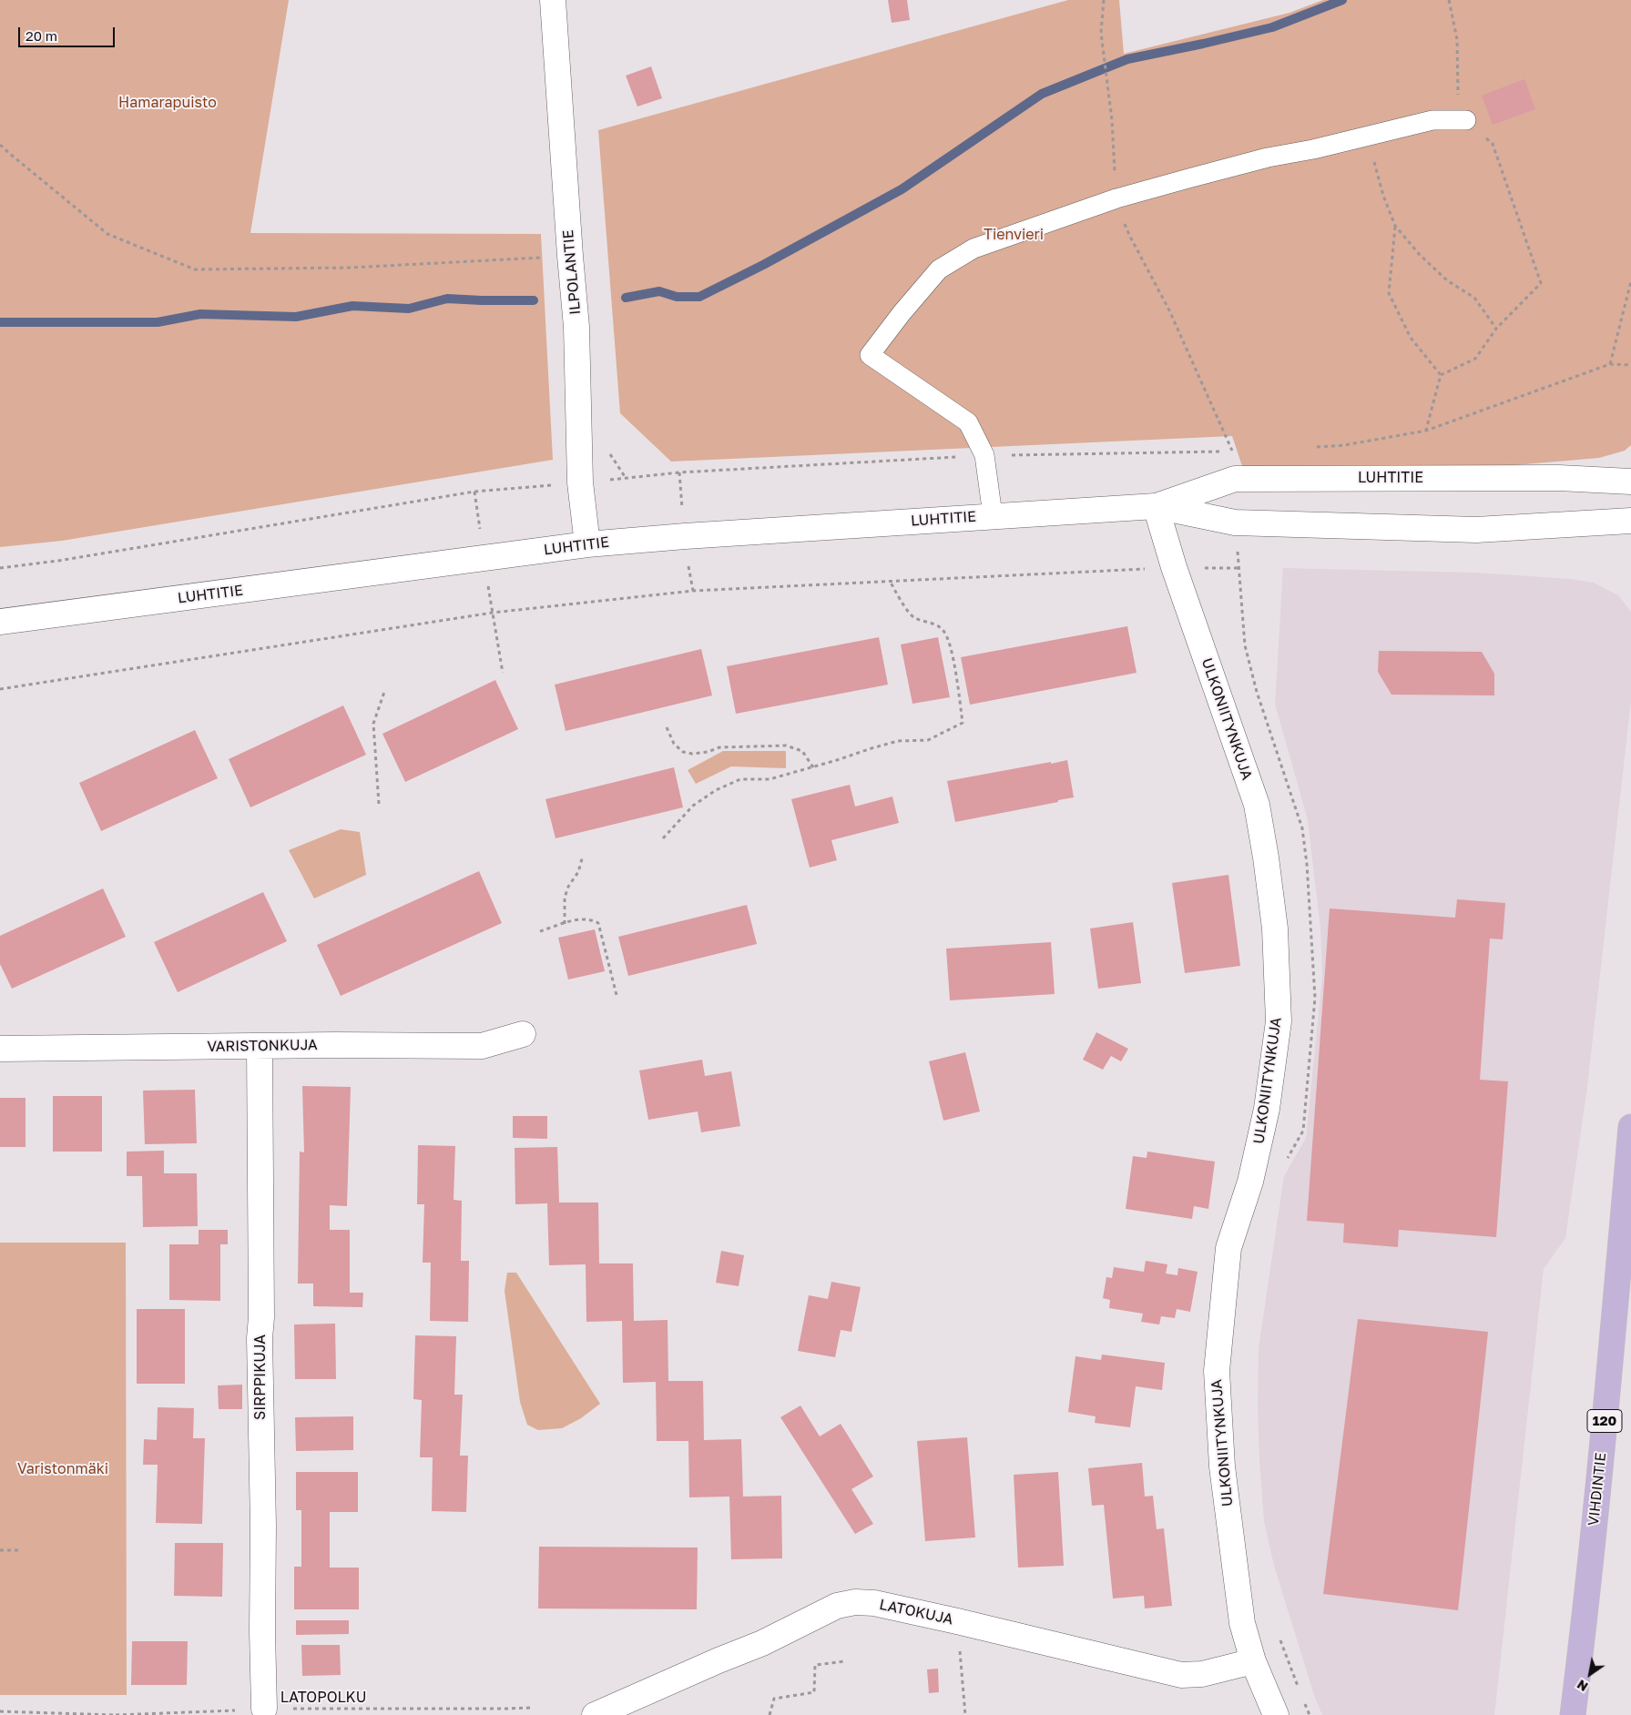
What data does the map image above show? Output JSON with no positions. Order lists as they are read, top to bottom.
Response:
{
  "streets": {
    "main road": ["120", "VIHDINTIE"],
    "street": [
      "ILPOLANTIE",
      "LUHTITIE",
      "ULKONIITYNKUJA",
      "VARISTONKUJA",
      "SIRPPIKUJA",
      "LATOKUJA"
    ],
    "path": ["LATOPOLKU"]
  },
  "crossings": [
    ["ILPOLANTIE", "LUHTITIE"],
    ["LUHTITIE", "ULKONIITYNKUJA"],
    ["ULKONIITYNKUJA", "LATOKUJA"],
    ["VARISTONKUJA", "SIRPPIKUJA"],
    ["SIRPPIKUJA", "LATOPOLKU"]
  ],
  "parks": ["Hamarapuisto", "Tienvieri", "Varistonmäki"],
  "scale_bar": "20 m",
  "north": "bottom left"
}
